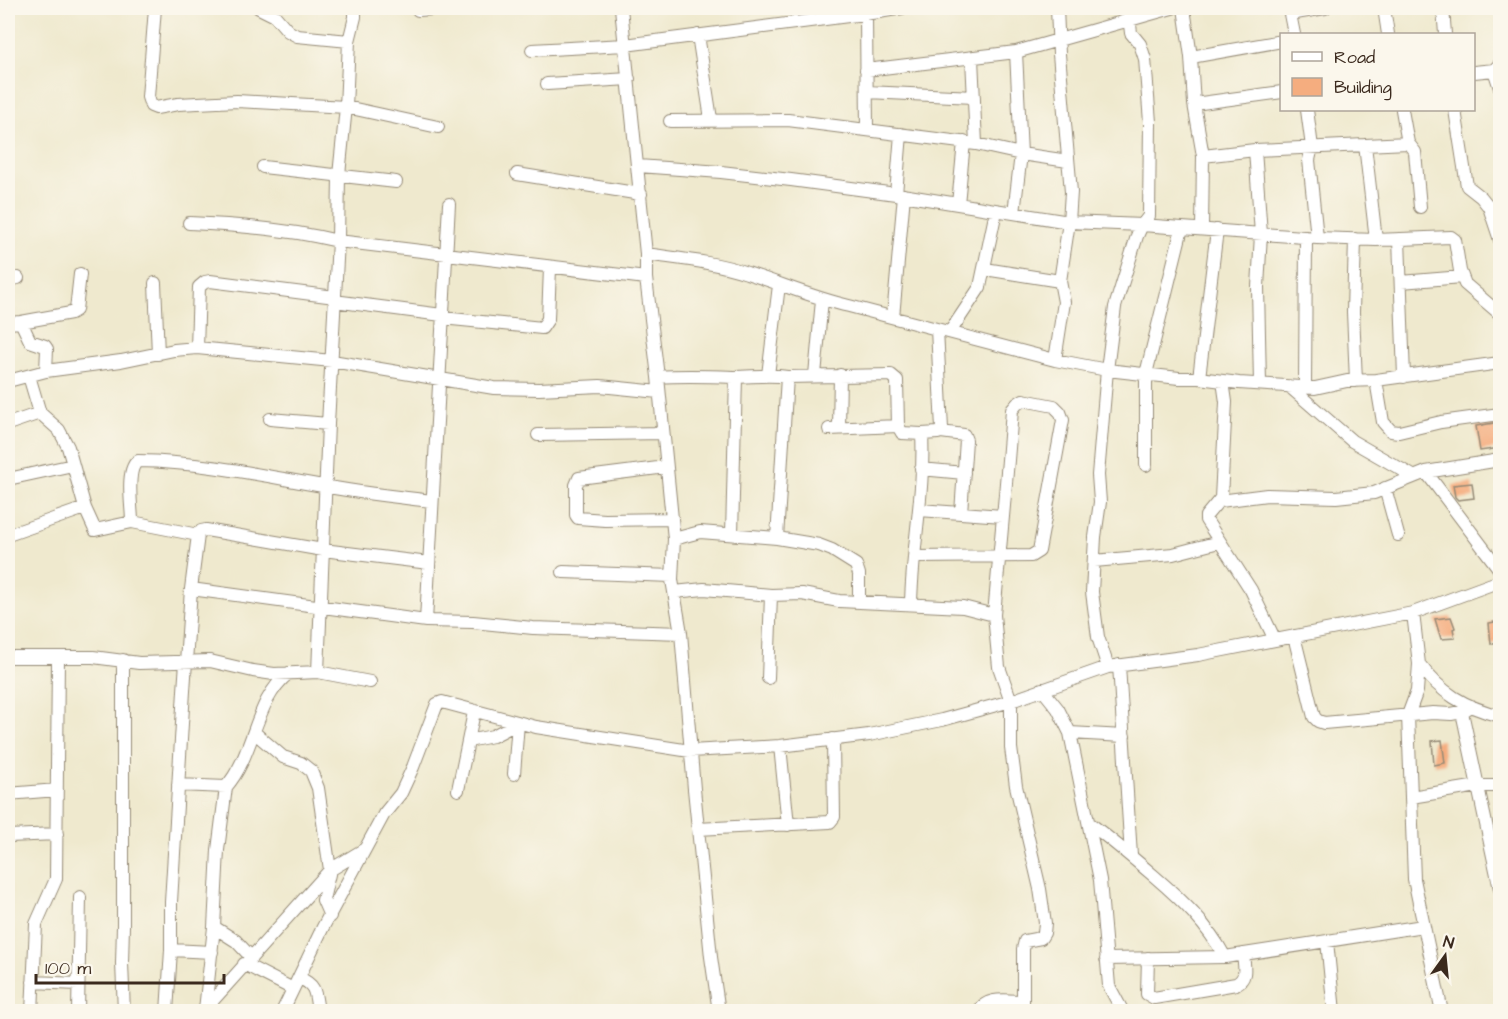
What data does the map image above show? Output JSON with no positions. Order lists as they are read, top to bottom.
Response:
{
  "legend": ["Road", "Building"],
  "scale_bar": "100 m",
  "north": "top"
}
